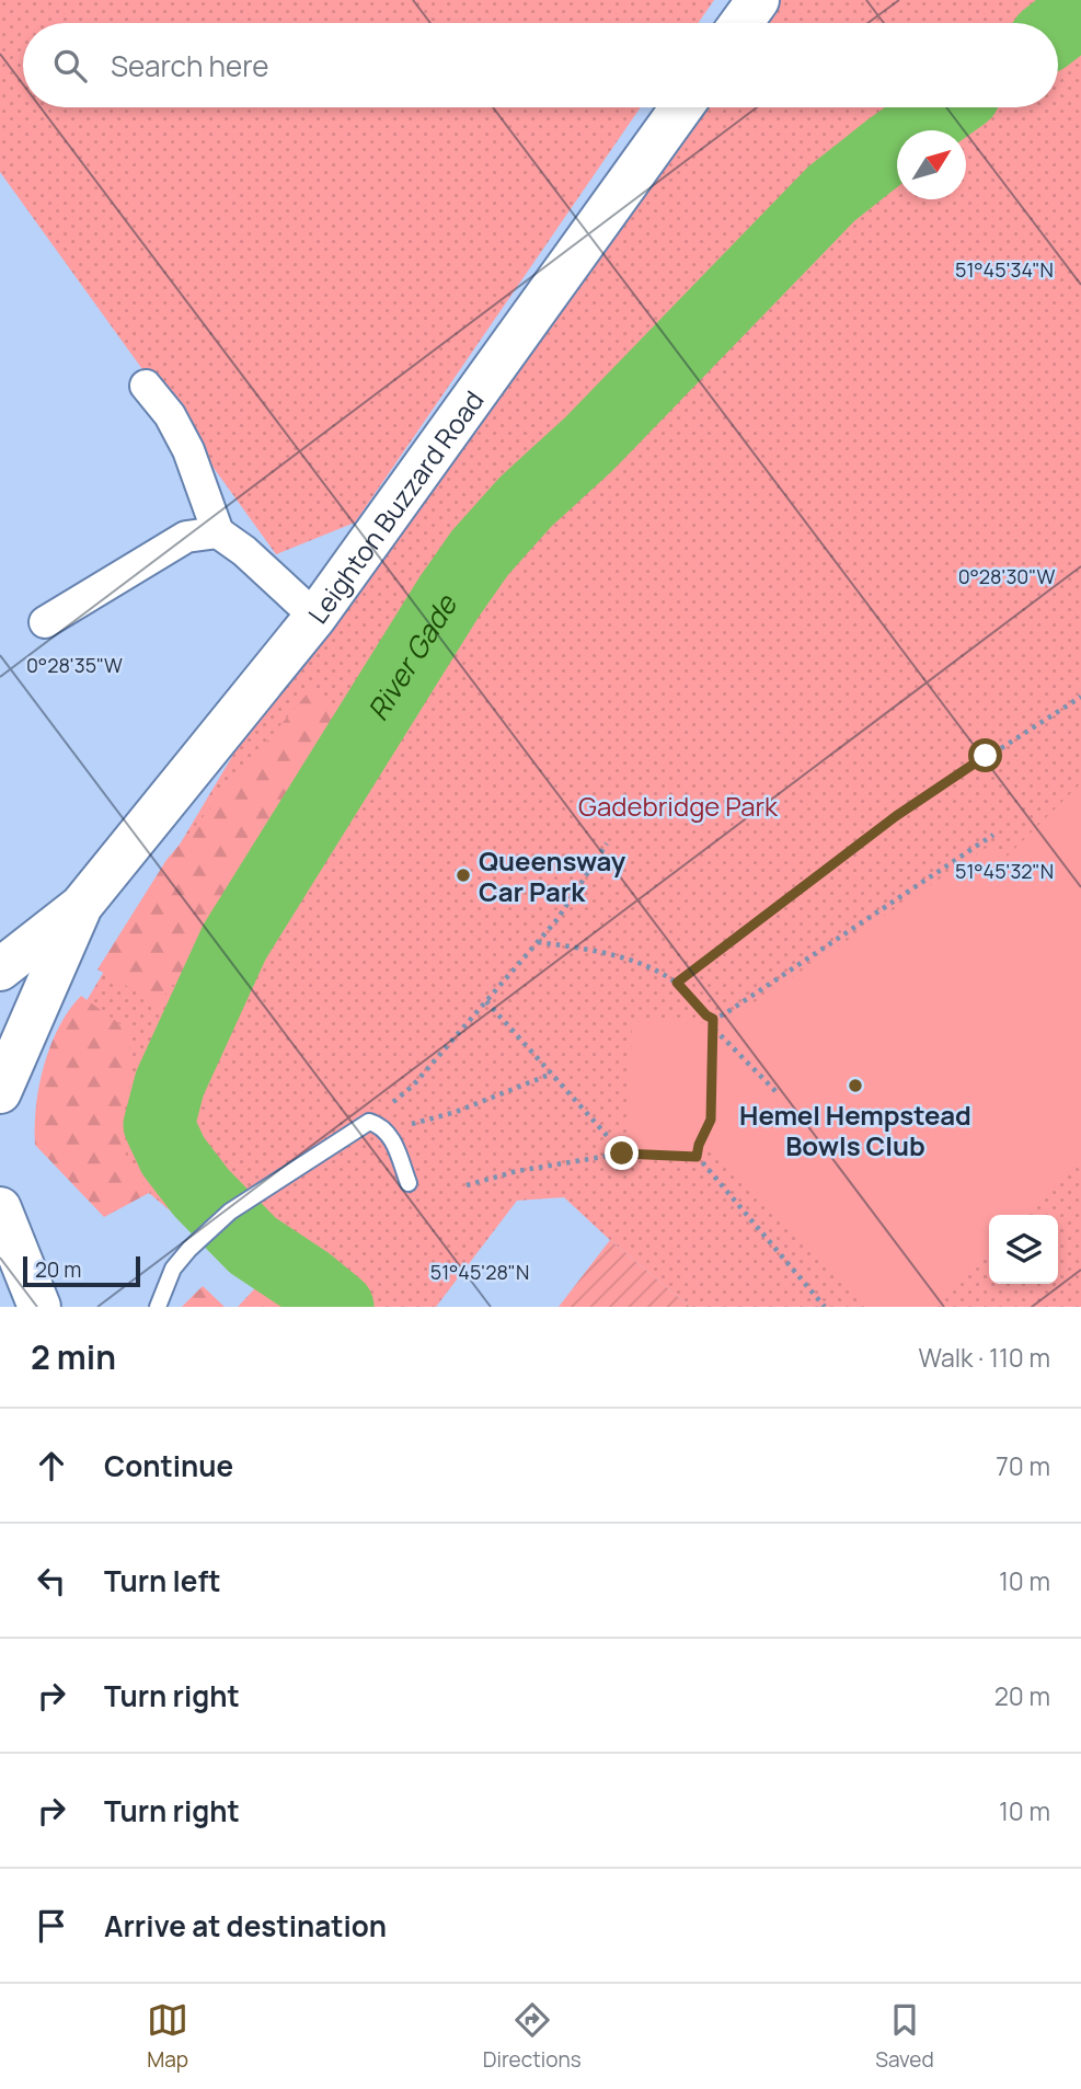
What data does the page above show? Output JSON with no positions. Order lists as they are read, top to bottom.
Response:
{
  "streets": {
    "main road": ["Leighton Buzzard Road"]
  },
  "water": ["River Gade"],
  "parks": ["Gadebridge Park"],
  "places": ["Queensway Car Park", "Hemel Hempstead Bowls Club"],
  "scale_bar": "20 m",
  "north": "top right",
  "page": {
    "search": "Search here",
    "scale": "20 m",
    "heading": ["2 min", "Walk · 110 m"],
    "list": [
      ["Continue", "70 m"],
      ["Turn left", "10 m"],
      ["Turn right", "20 m"],
      ["Turn right", "10 m"],
      "Arrive at destination"
    ],
    "nav": ["Map", "Directions", "Saved"]
  },
  "coordinates": [
    "51°45'34\"N",
    "0°28'30\"W",
    "0°28'35\"W",
    "51°45'32\"N",
    "51°45'28\"N"
  ]
}
